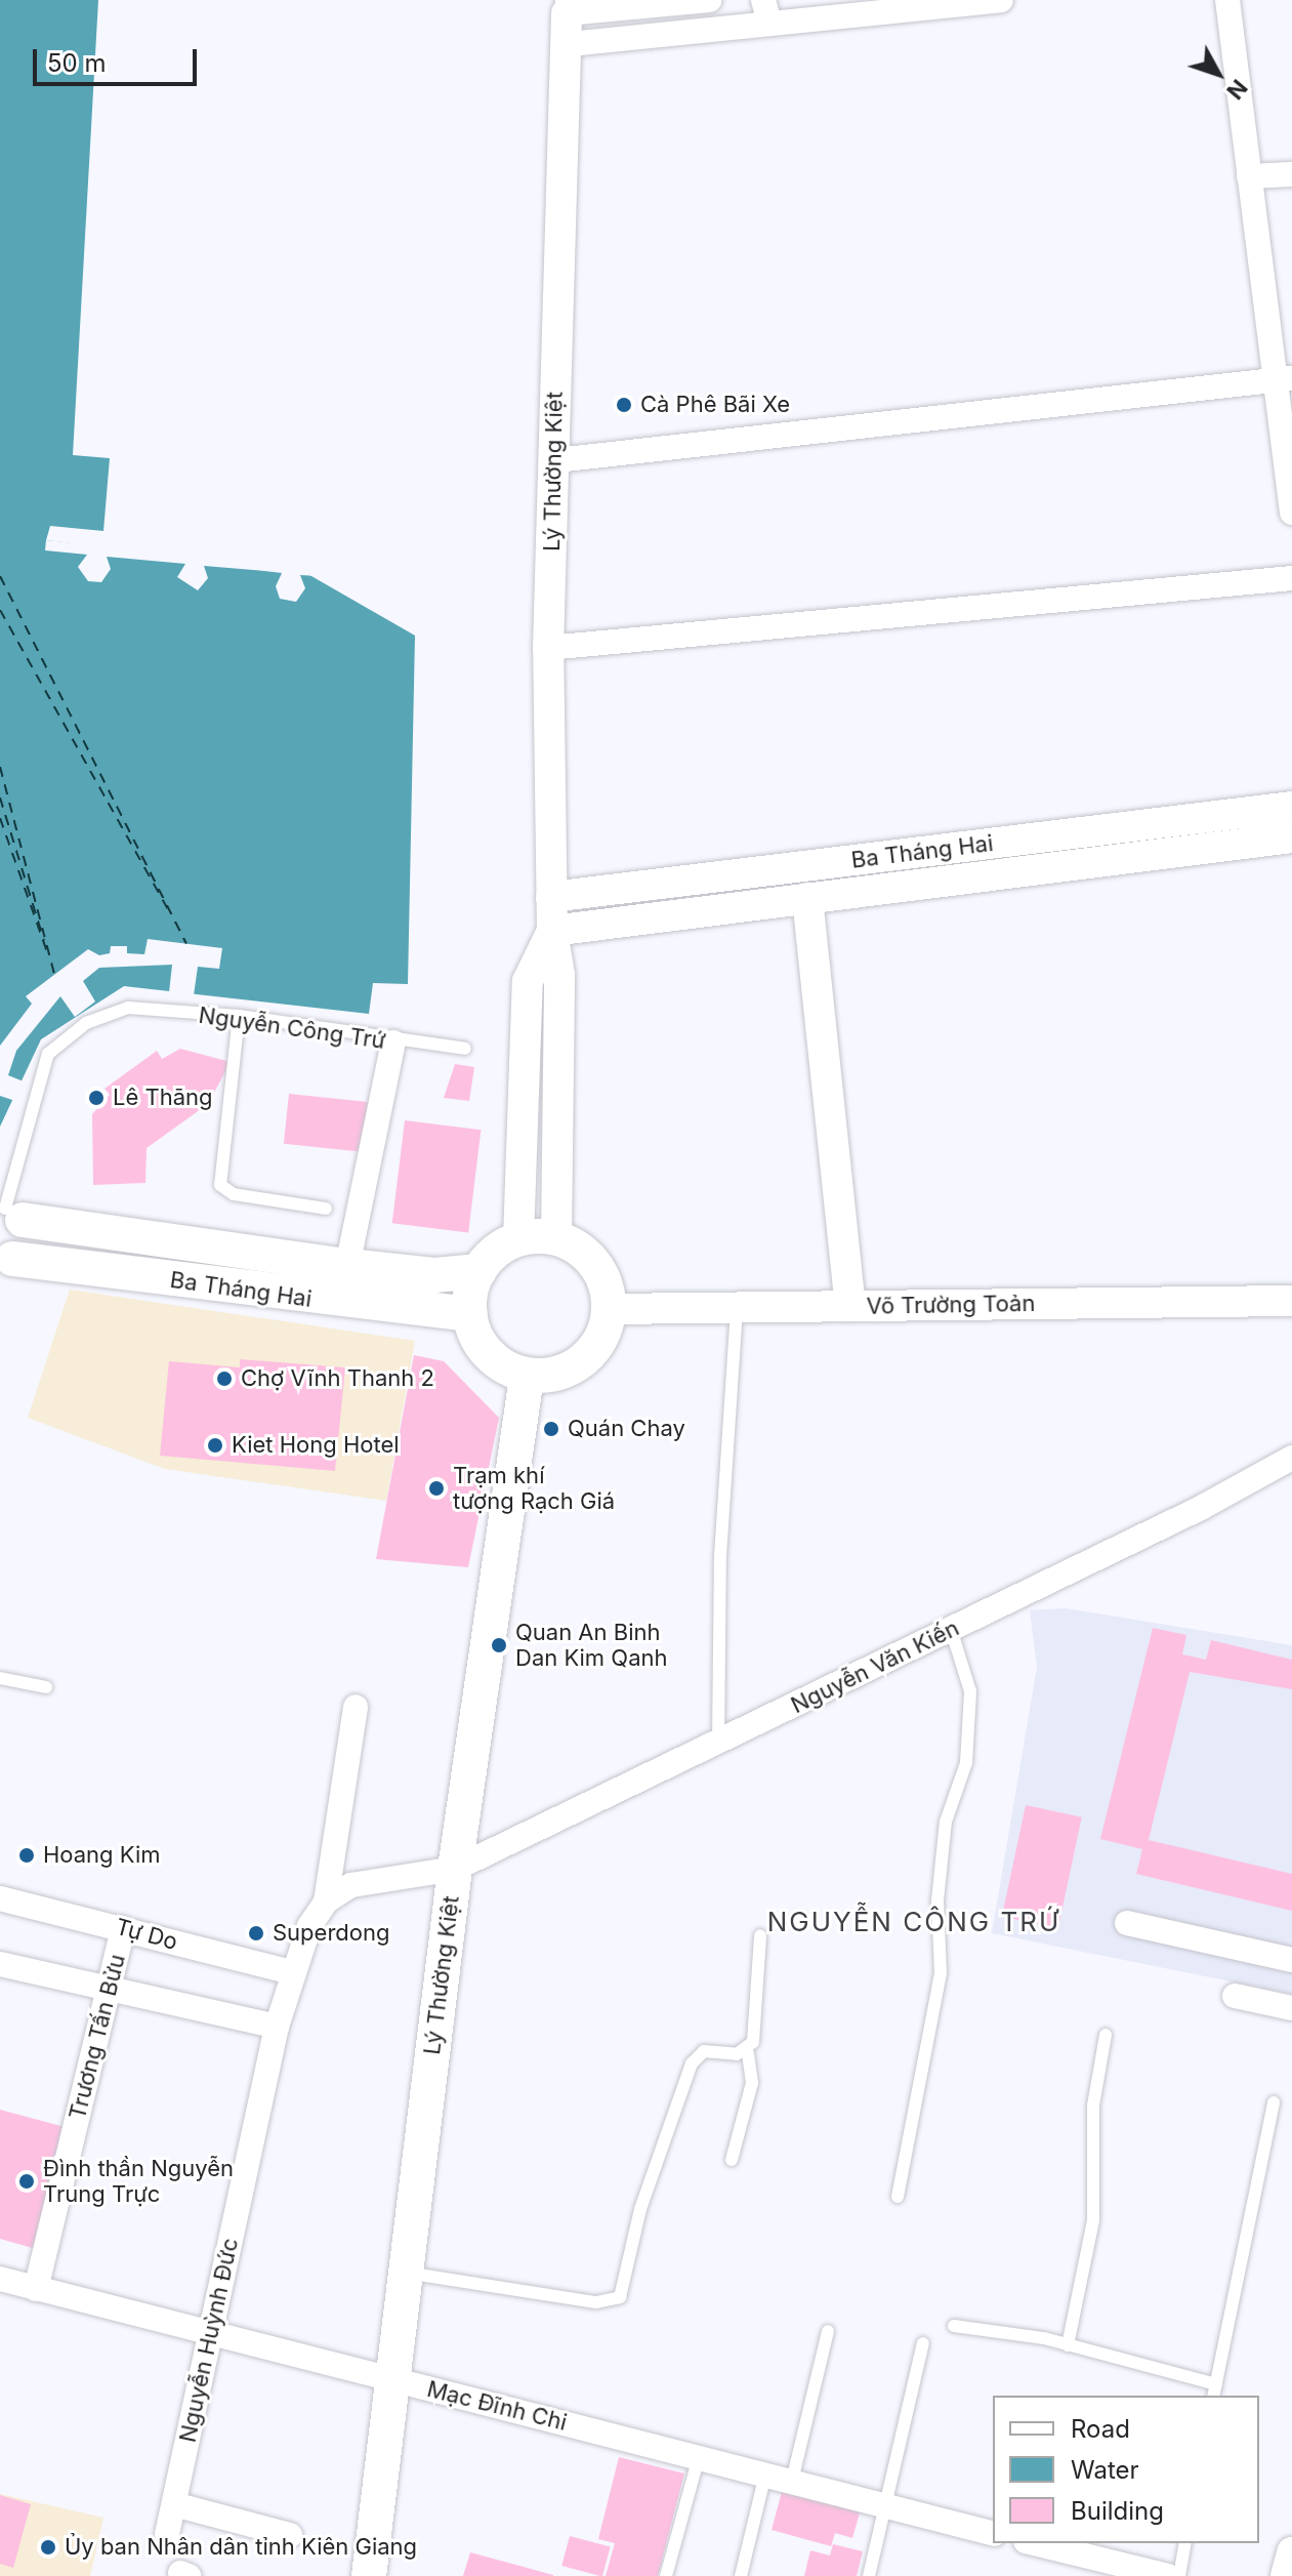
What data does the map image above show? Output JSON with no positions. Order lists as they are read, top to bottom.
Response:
{
  "streets": {
    "main road": ["Lý Thường Kiệt", "Ba Tháng Hai"],
    "street": [
      "Võ Trường Toản",
      "Nguyễn Văn Kiến",
      "Tự Do",
      "Trương Tấn Bửu",
      "Nguyễn Huỳnh Đức",
      "Mạc Đĩnh Chi"
    ],
    "lane": ["Nguyễn Công Trứ"]
  },
  "crossings": [
    ["Lý Thường Kiệt", "Ba Tháng Hai"],
    ["Lý Thường Kiệt", "Võ Trường Toản"],
    ["Lý Thường Kiệt", "Nguyễn Văn Kiến"],
    ["Lý Thường Kiệt", "Mạc Đĩnh Chi"],
    ["Ba Tháng Hai", "Nguyễn Công Trứ"],
    ["Ba Tháng Hai", "Võ Trường Toản"],
    ["Tự Do", "Trương Tấn Bửu"],
    ["Tự Do", "Nguyễn Huỳnh Đức"],
    ["Trương Tấn Bửu", "Mạc Đĩnh Chi"],
    ["Nguyễn Huỳnh Đức", "Mạc Đĩnh Chi"]
  ],
  "districts": ["NGUYỄN CÔNG TRỨ"],
  "places": [
    "Cà Phê Bãi Xe",
    "Lê Thāng",
    "Chợ Vĩnh Thanh 2",
    "Quán Chay",
    "Kiet Hong Hotel",
    "Trạm khí tượng Rạch Giá",
    "Quan An Binh Dan Kim Qanh",
    "Hoang Kim",
    "Superdong",
    "Đình thần Nguyễn Trung Trực",
    "Ủy ban Nhân dân tỉnh Kiên Giang"
  ],
  "legend": ["Road", "Water", "Building"],
  "scale_bar": "50 m",
  "north": "bottom right"
}
